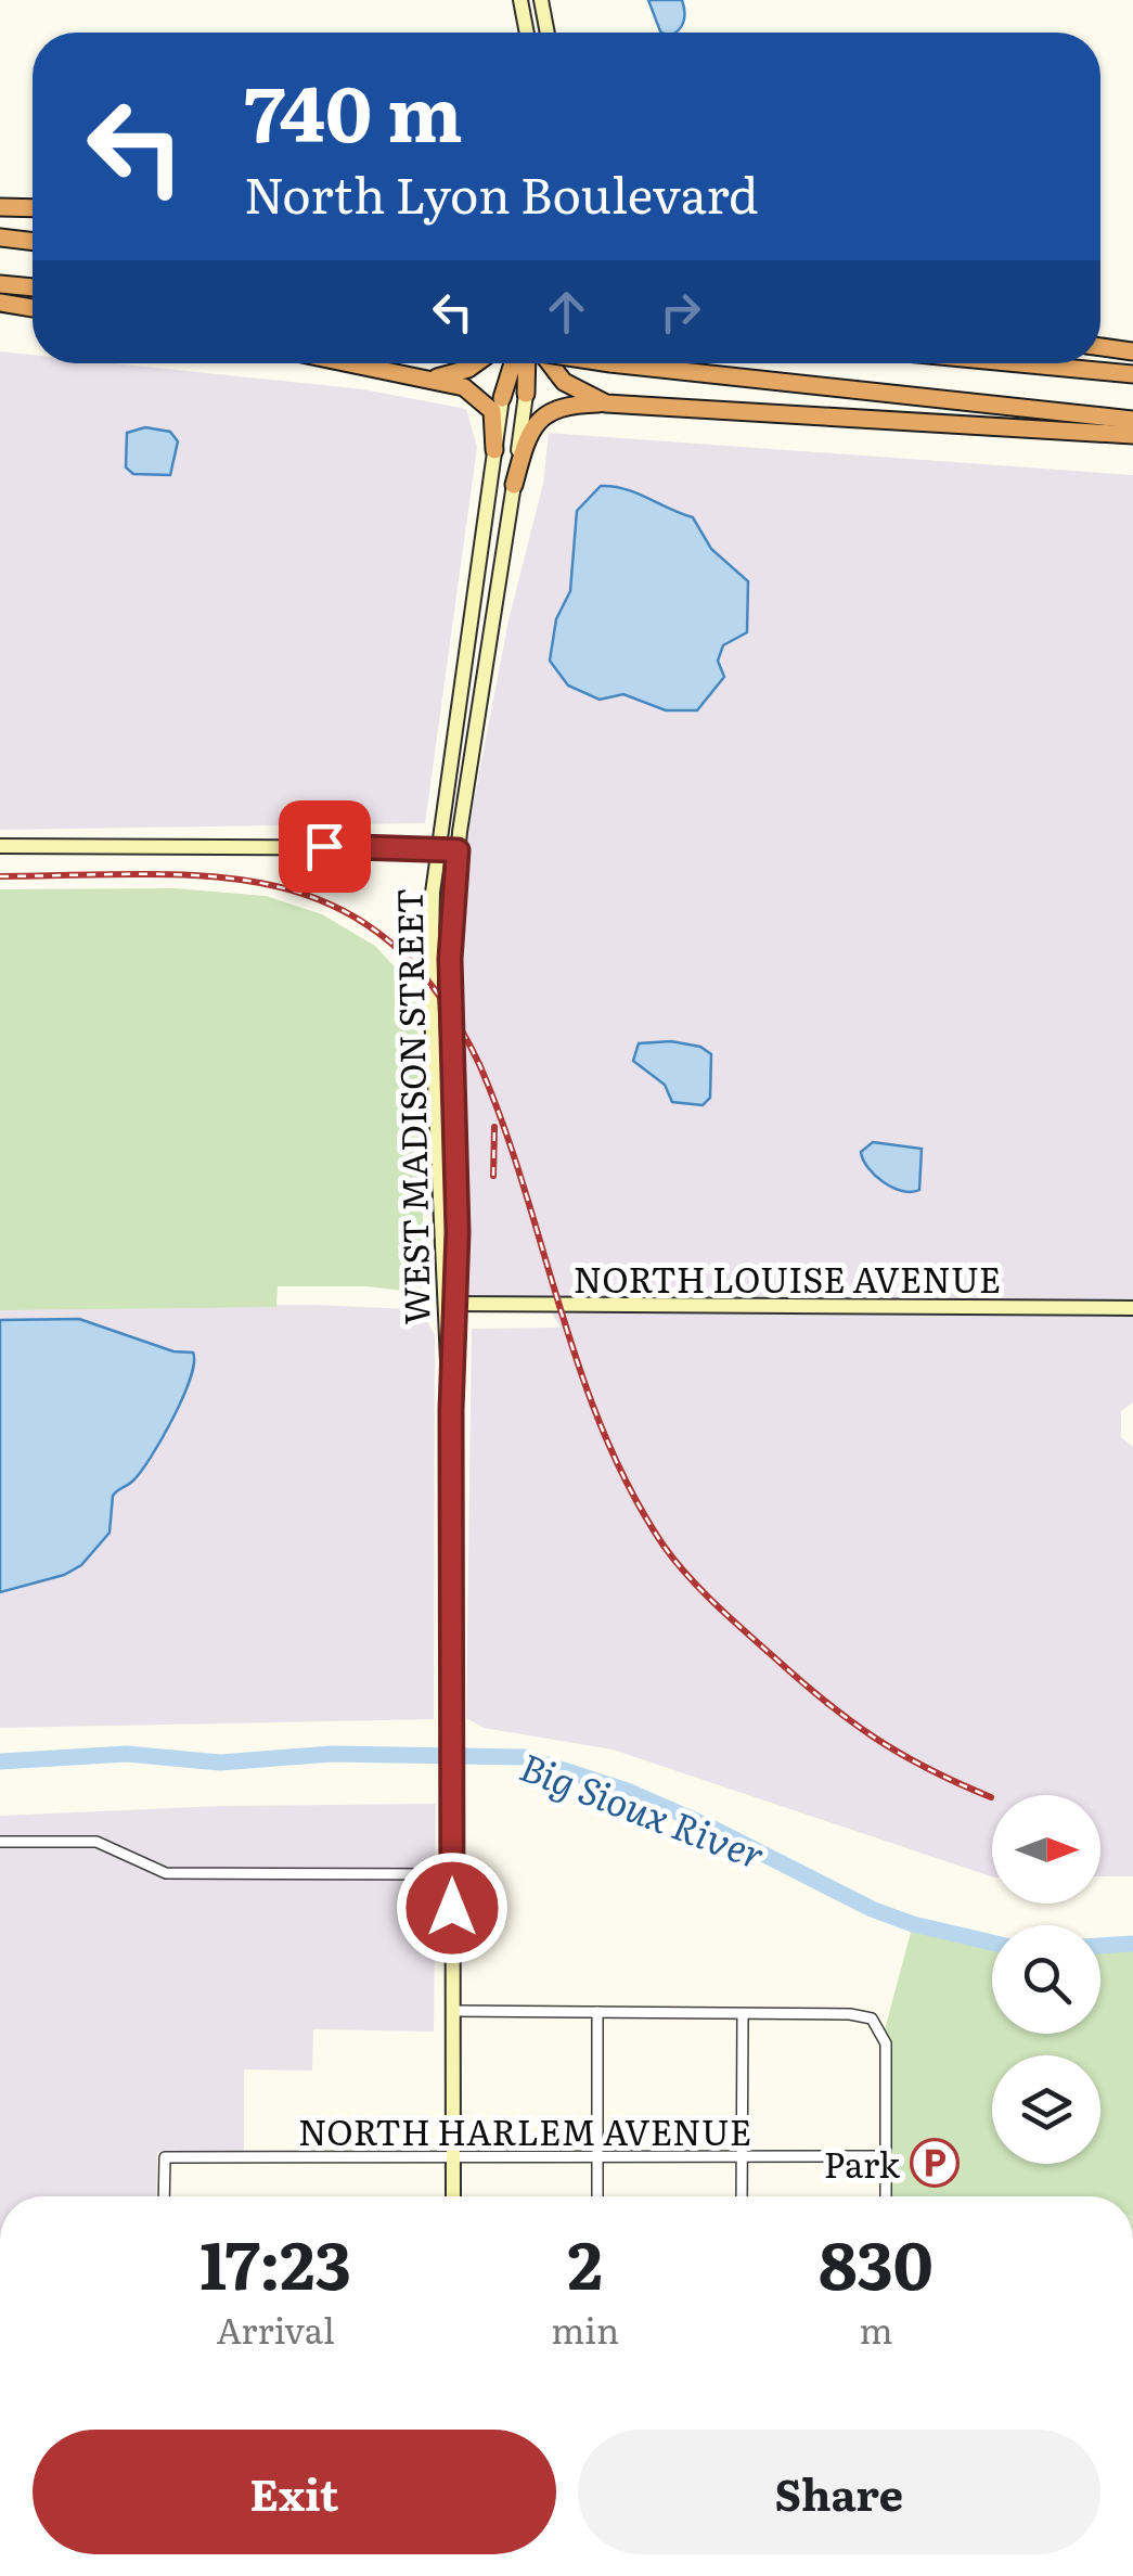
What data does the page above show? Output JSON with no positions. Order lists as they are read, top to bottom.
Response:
{
  "streets": {
    "main road": ["WEST MADISON STREET", "NORTH LOUISE AVENUE"],
    "street": ["NORTH HARLEM AVENUE"]
  },
  "crossings": [
    ["WEST MADISON STREET", "NORTH LOUISE AVENUE"],
    ["WEST MADISON STREET", "NORTH HARLEM AVENUE"]
  ],
  "water": ["Big Sioux River"],
  "places": {
    "parking": ["Park"]
  },
  "north": "right",
  "page": {
    "turn": ["740 m", "North Lyon Boulevard"],
    "eta": [
      "17:23",
      "Arrival",
      "2",
      "min",
      "830",
      "m"
    ],
    "buttons": ["Exit", "Share"]
  }
}
